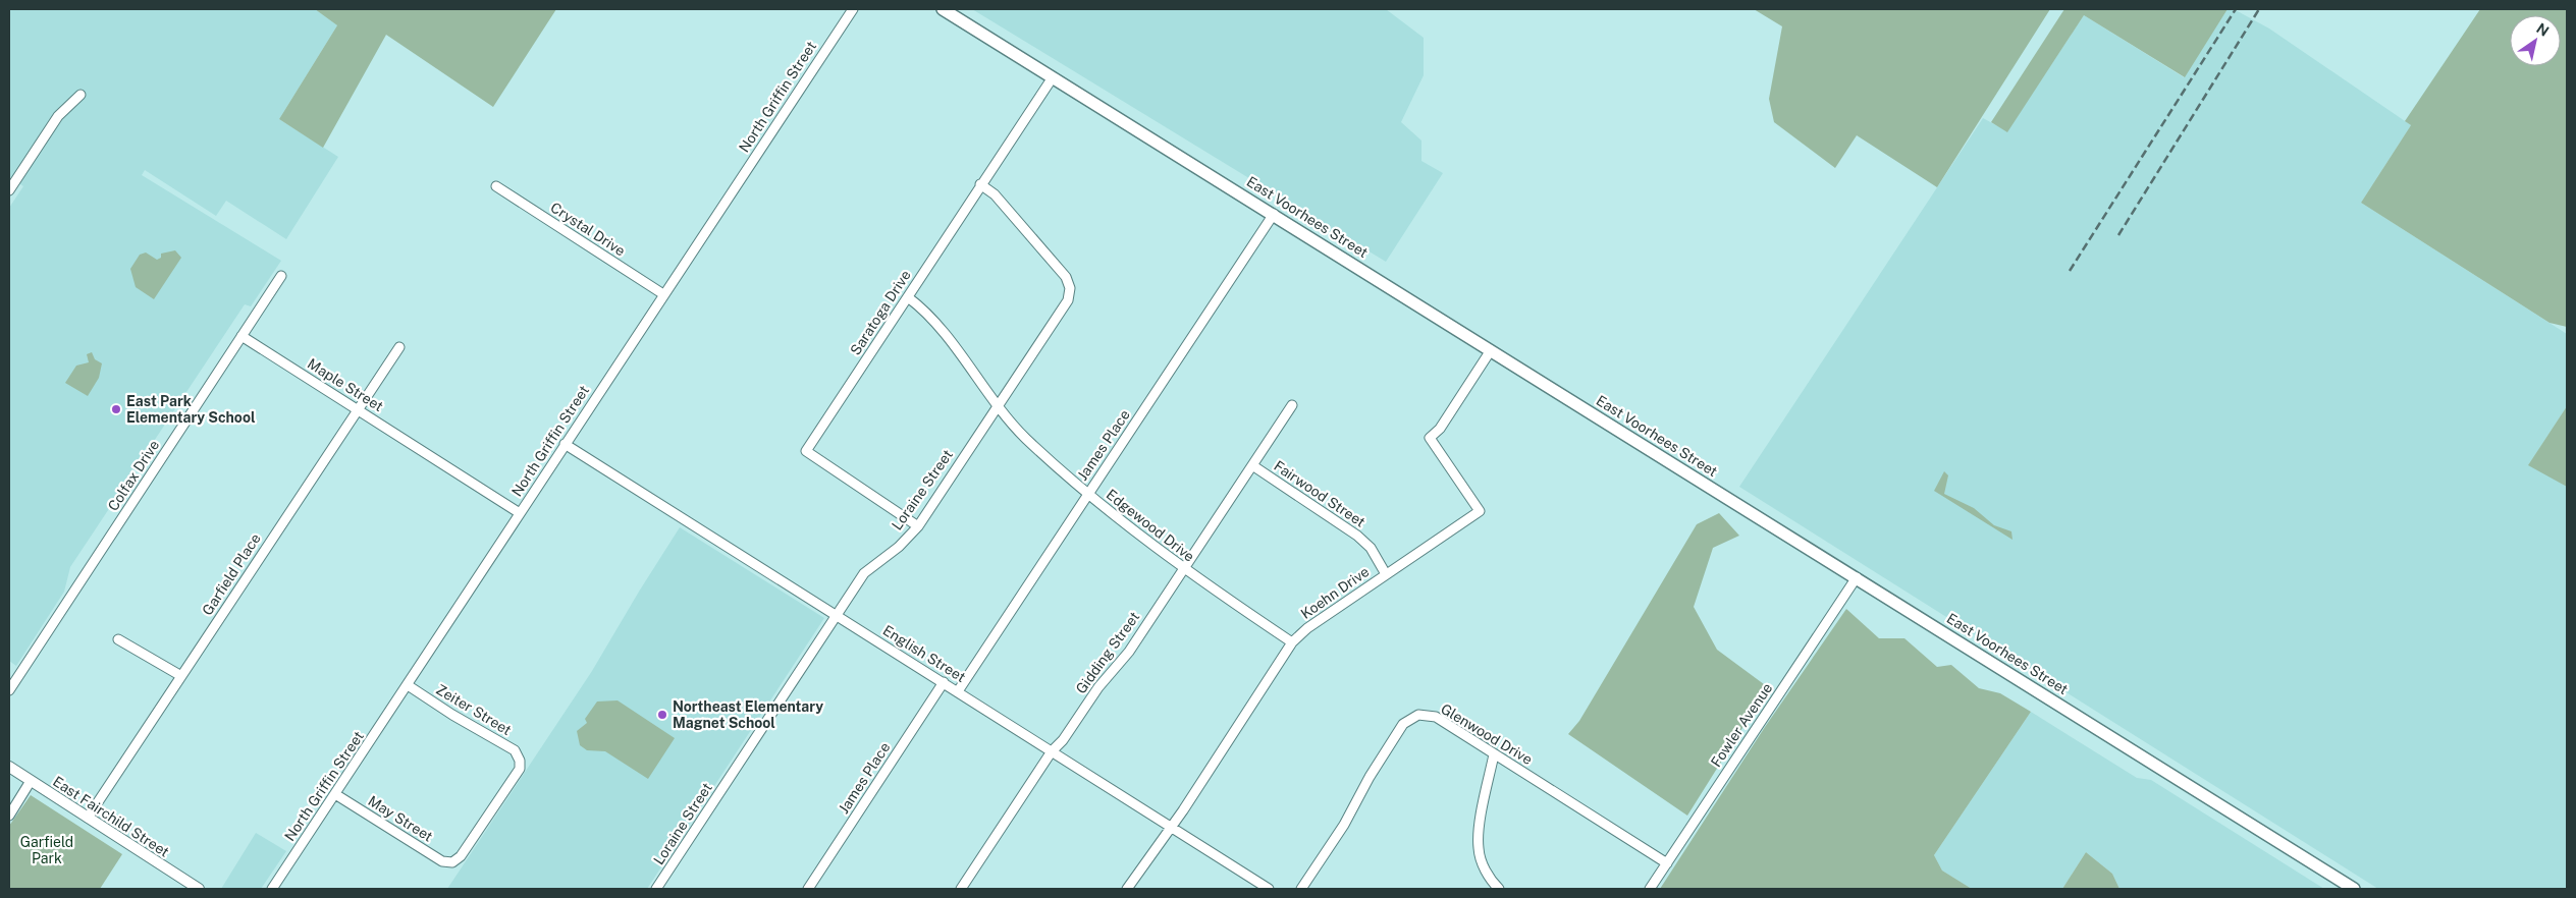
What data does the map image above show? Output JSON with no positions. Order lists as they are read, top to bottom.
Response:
{
  "streets": {
    "main road": ["East Voorhees Street"],
    "street": [
      "North Griffin Street",
      "Crystal Drive",
      "Saratoga Drive",
      "Maple Street",
      "James Place",
      "Colfax Drive",
      "Loraine Street",
      "Fairwood Street",
      "Edgewood Drive",
      "Garfield Place",
      "Koehn Drive",
      "Gidding Street",
      "English Street",
      "Zeiter Street",
      "Fowler Avenue",
      "Glenwood Drive",
      "East Fairchild Street",
      "May Street"
    ]
  },
  "crossings": [
    ["North Griffin Street", "Crystal Drive"],
    ["North Griffin Street", "Maple Street"],
    ["North Griffin Street", "English Street"],
    ["North Griffin Street", "Zeiter Street"],
    ["North Griffin Street", "May Street"],
    ["East Voorhees Street", "Saratoga Drive"],
    ["East Voorhees Street", "James Place"],
    ["East Voorhees Street", "Koehn Drive"],
    ["East Voorhees Street", "Fowler Avenue"],
    ["Saratoga Drive", "Loraine Street"],
    ["Saratoga Drive", "Edgewood Drive"],
    ["Maple Street", "Colfax Drive"],
    ["Maple Street", "Garfield Place"],
    ["James Place", "Edgewood Drive"],
    ["James Place", "English Street"],
    ["Loraine Street", "Edgewood Drive"],
    ["Loraine Street", "English Street"],
    ["Fairwood Street", "Koehn Drive"],
    ["Fairwood Street", "Gidding Street"],
    ["Edgewood Drive", "Koehn Drive"],
    ["Edgewood Drive", "Gidding Street"],
    ["Garfield Place", "East Fairchild Street"],
    ["Koehn Drive", "English Street"],
    ["Gidding Street", "English Street"],
    ["Zeiter Street", "May Street"],
    ["Fowler Avenue", "Glenwood Drive"]
  ],
  "parks": ["Garfield Park"],
  "places": ["East Park Elementary School", "Northeast Elementary Magnet School"],
  "north": "top right"
}
